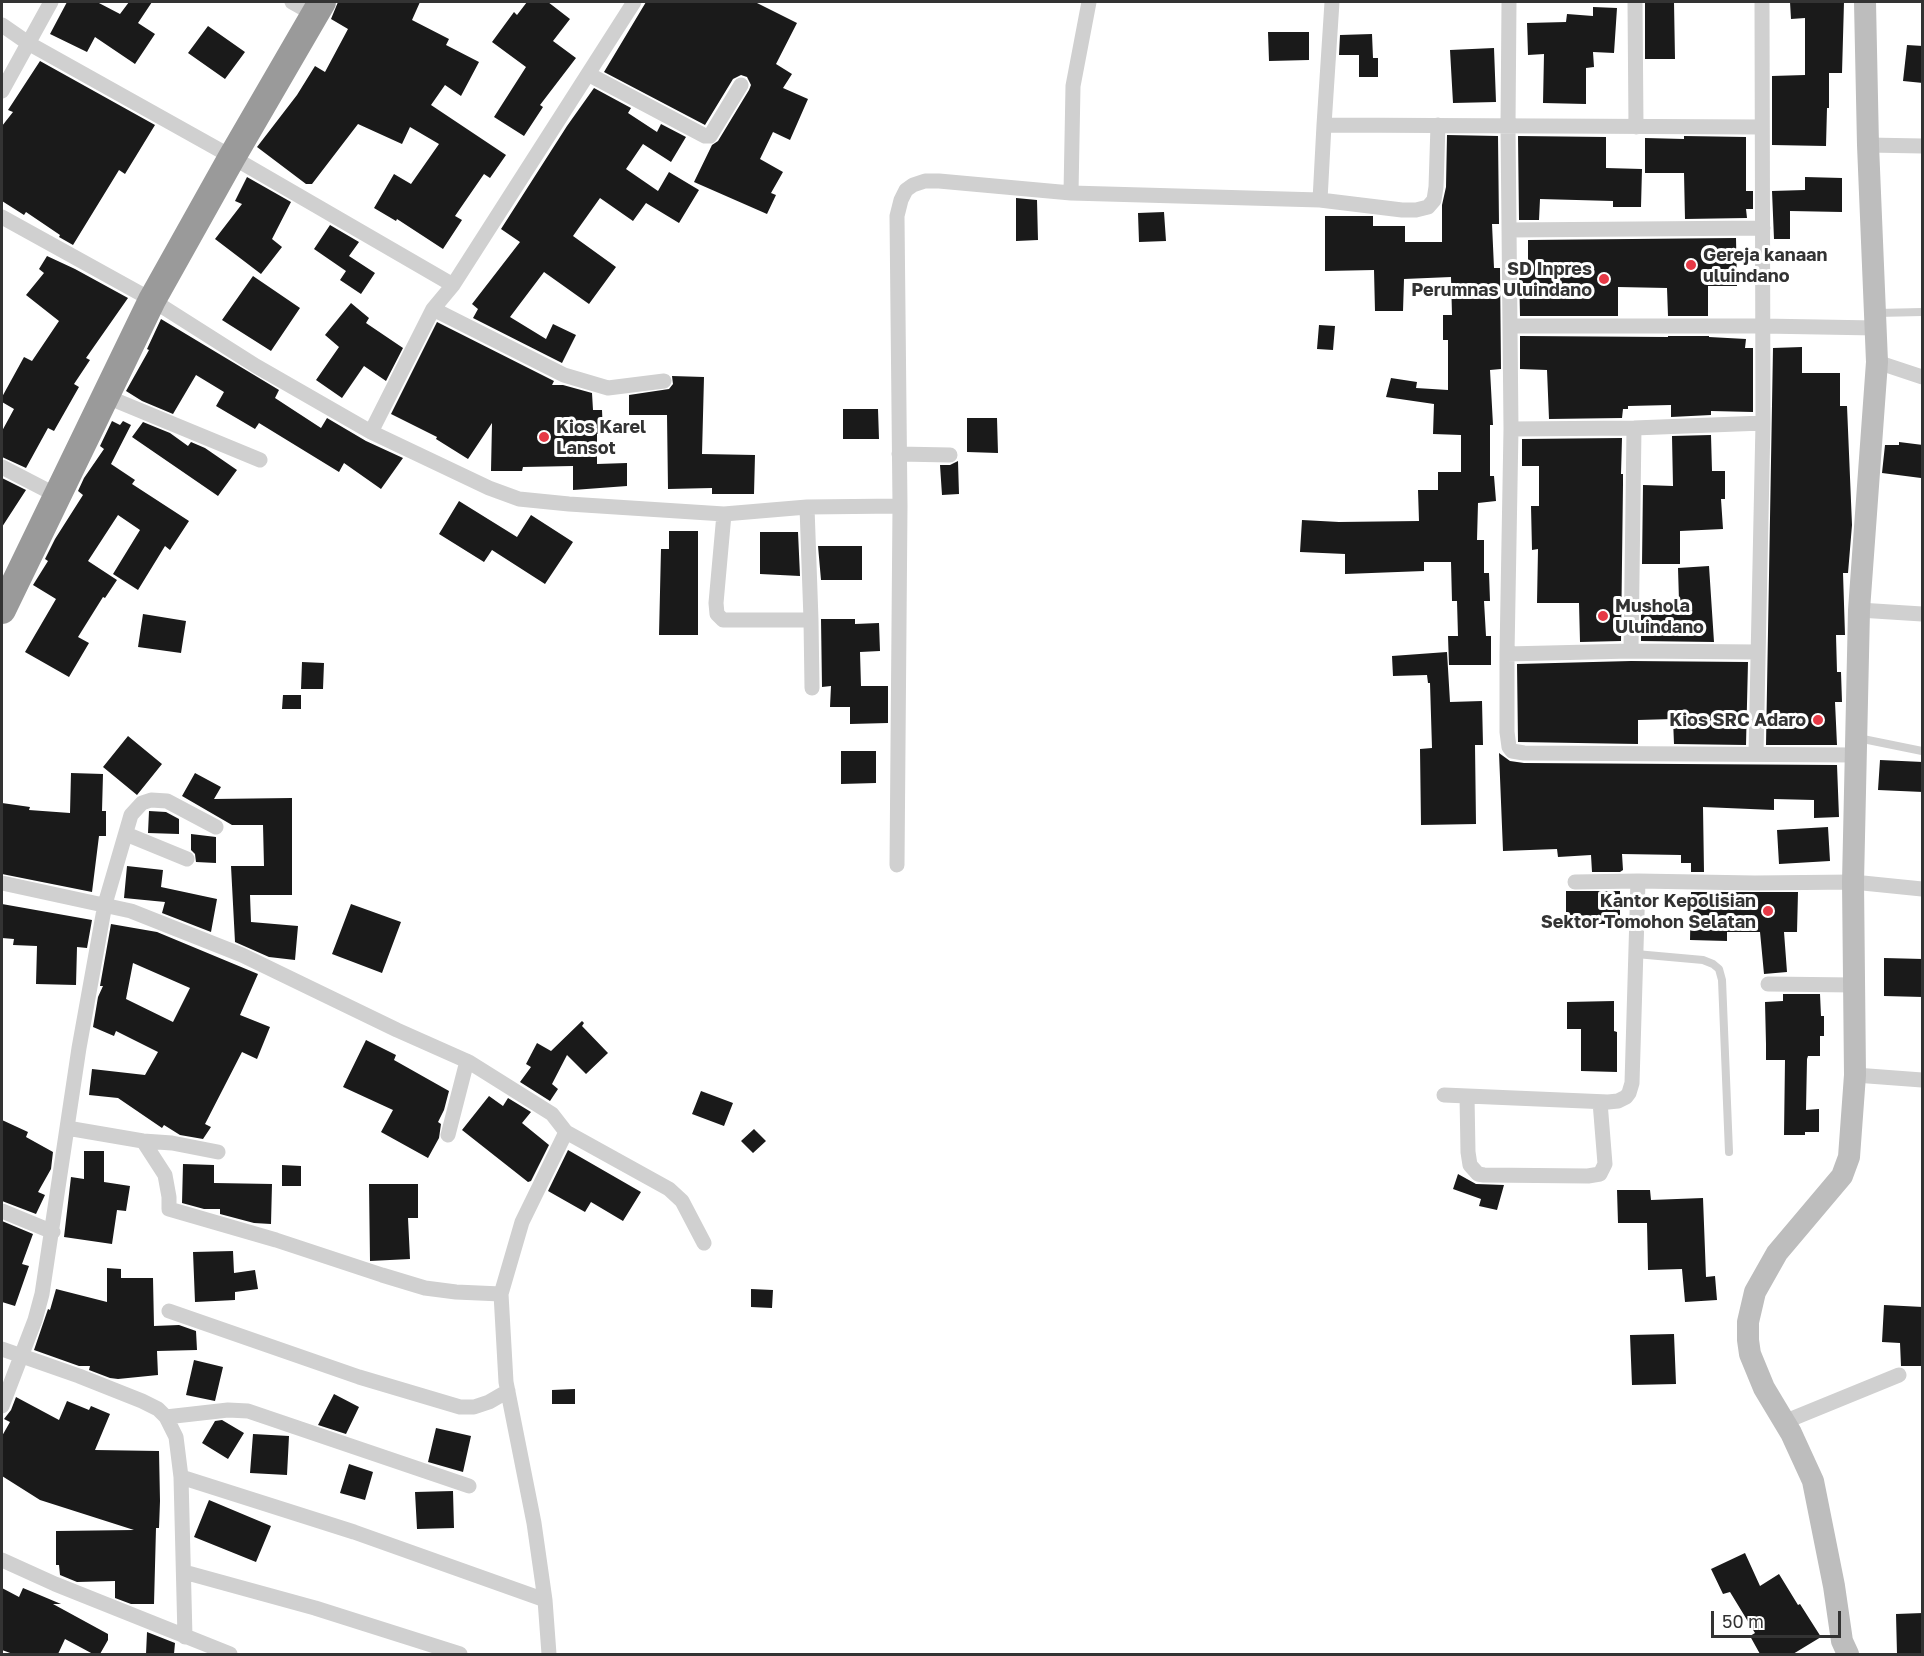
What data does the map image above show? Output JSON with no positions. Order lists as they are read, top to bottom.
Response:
{
  "places": [
    "Gereja kanaan uluindano",
    "SD Inpres Perumnas Uluindano",
    "Kios Karel Lansot",
    "Mushola Uluindano",
    "Kios SRC Adaro",
    "Kantor Kepolisian Sektor Tomohon Selatan"
  ],
  "scale_bar": "50 m"
}
